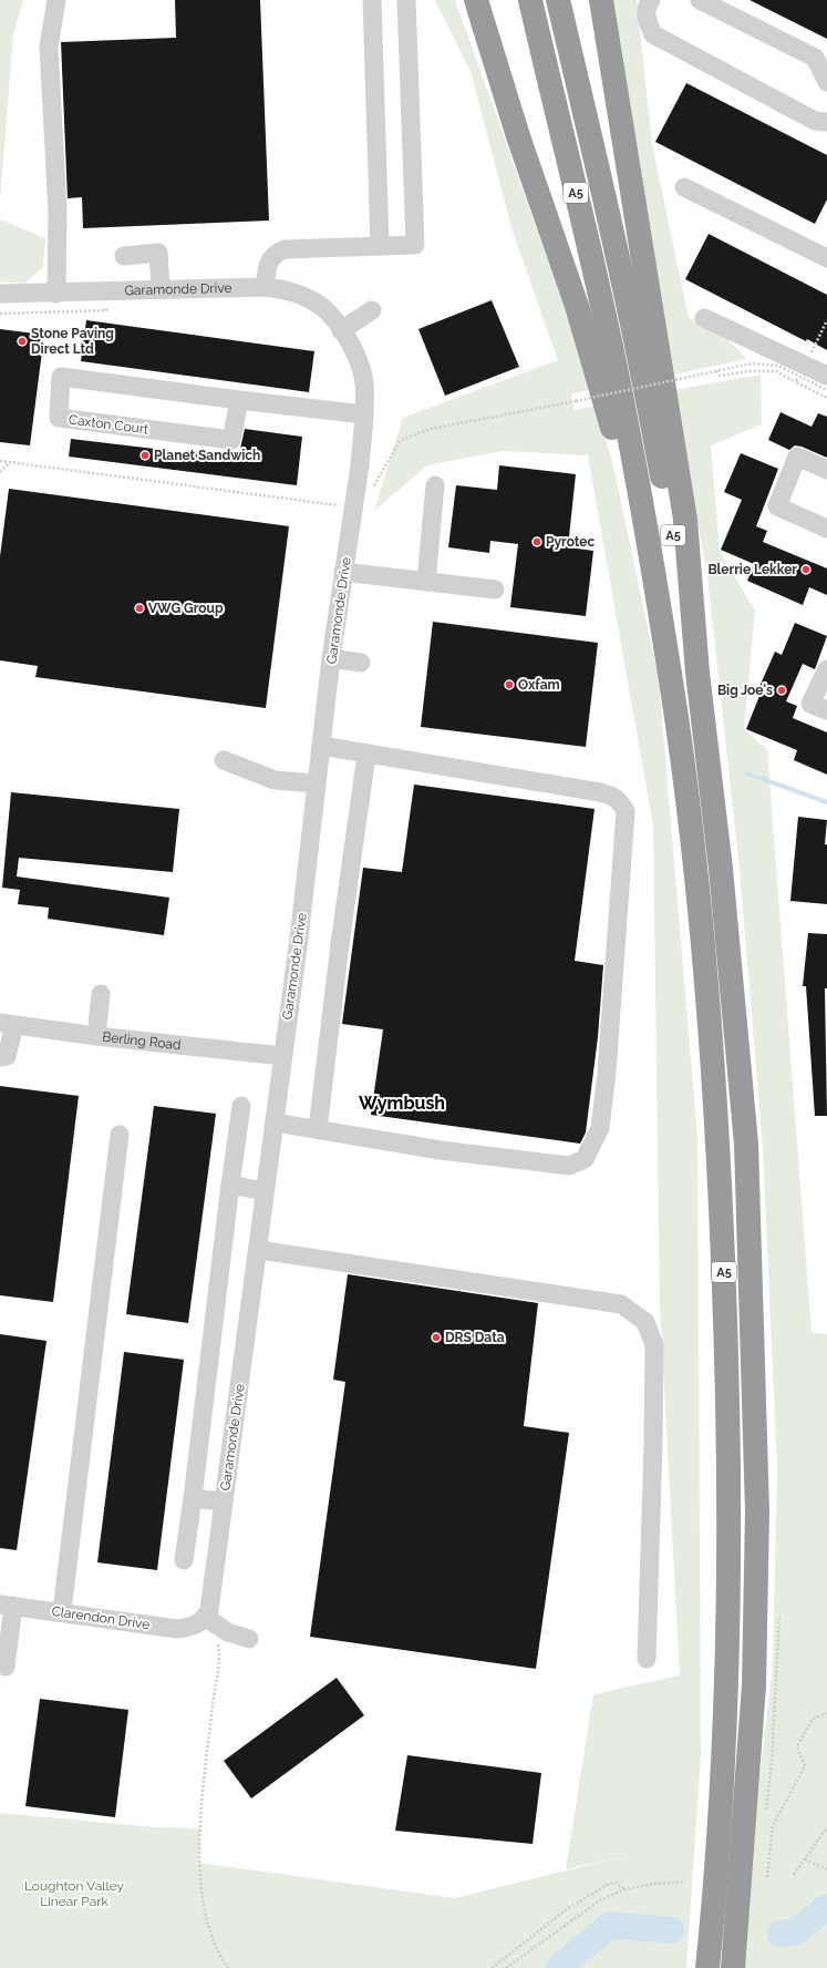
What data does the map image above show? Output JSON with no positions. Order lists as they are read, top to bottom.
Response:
{
  "streets": {
    "highway": ["A5"],
    "street": [
      "Garamonde Drive",
      "Caxton Court",
      "Berling Road",
      "Clarendon Drive"
    ]
  },
  "crossings": [
    ["Garamonde Drive", "Caxton Court"],
    ["Garamonde Drive", "Berling Road"],
    ["Garamonde Drive", "Clarendon Drive"]
  ],
  "districts": ["Wymbush"],
  "parks": ["Loughton Valley Linear Park"],
  "places": [
    "Stone Paving Direct Ltd",
    "Planet Sandwich",
    "Pyrotec",
    "Blerrie Lekker",
    "VWG Group",
    "Oxfam",
    "Big Joe's",
    "DRS Data"
  ]
}
